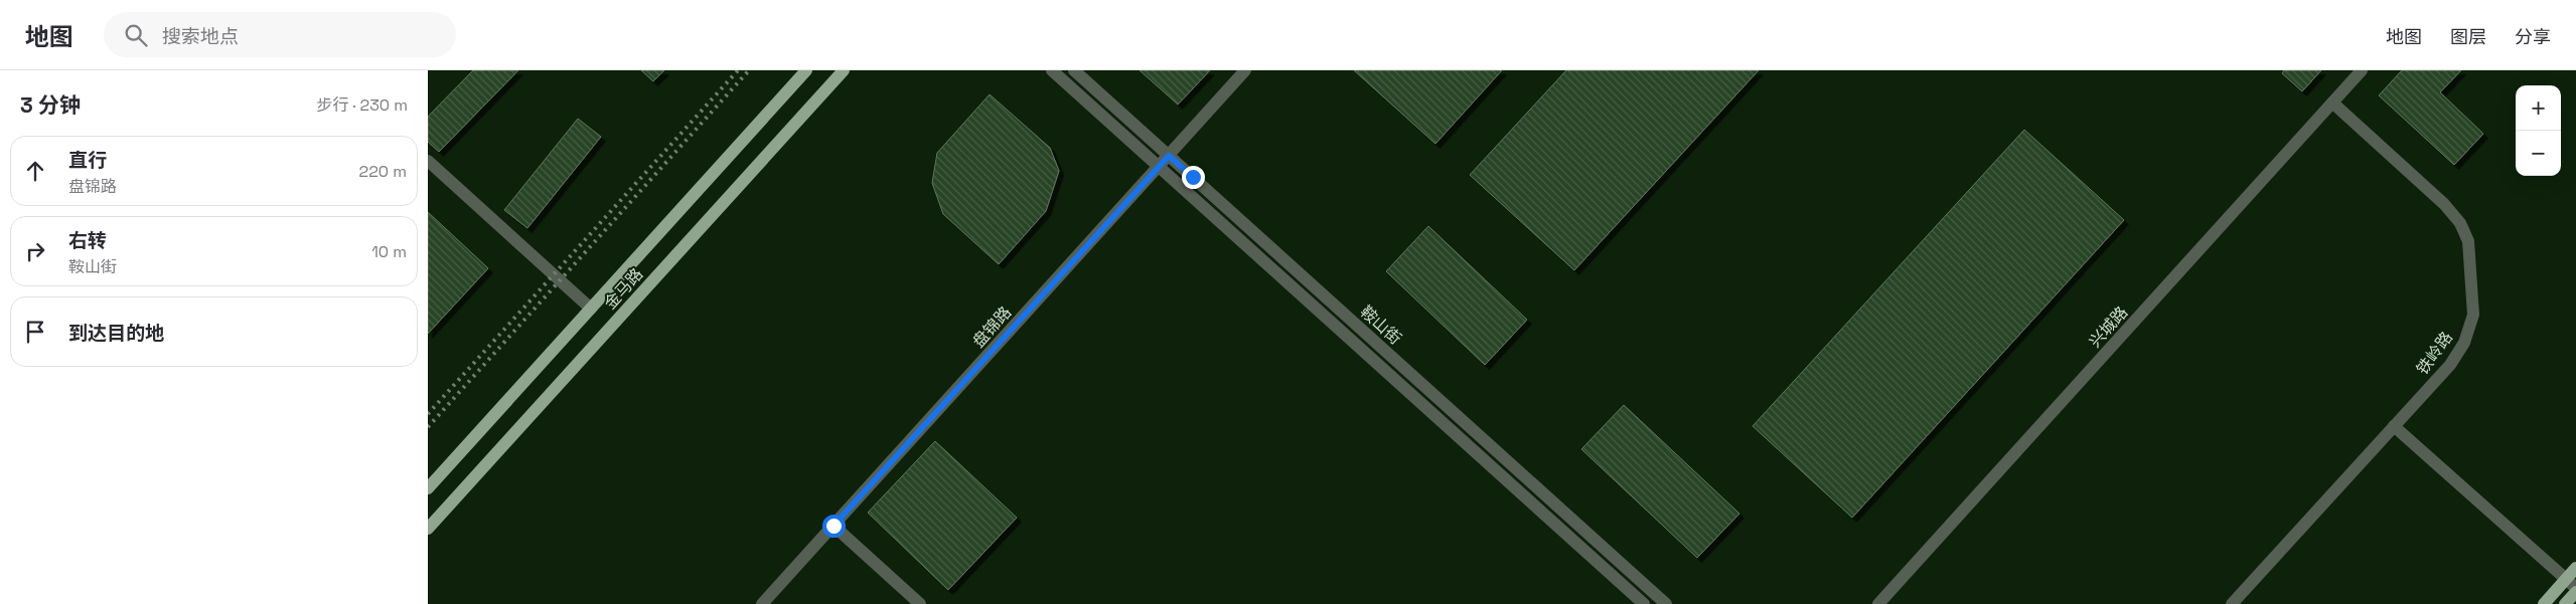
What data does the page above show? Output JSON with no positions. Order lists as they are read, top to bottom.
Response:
{
  "streets": {
    "main road": ["金马路"],
    "street": [
      "鞍山街",
      "盘锦路",
      "兴城路",
      "铁岭路"
    ]
  },
  "crossings": [
    ["鞍山街", "盘锦路"],
    ["兴城路", "铁岭路"]
  ],
  "page": {
    "header": "地图",
    "search": "搜索地点",
    "nav": ["地图", "图层", "分享"],
    "heading": ["3 分钟", "步行 · 230 m"],
    "map_buttons": ["+", "−"],
    "list": [
      ["直行", "盘锦路", "220 m"],
      ["右转", "鞍山街", "10 m"],
      "到达目的地"
    ]
  }
}
